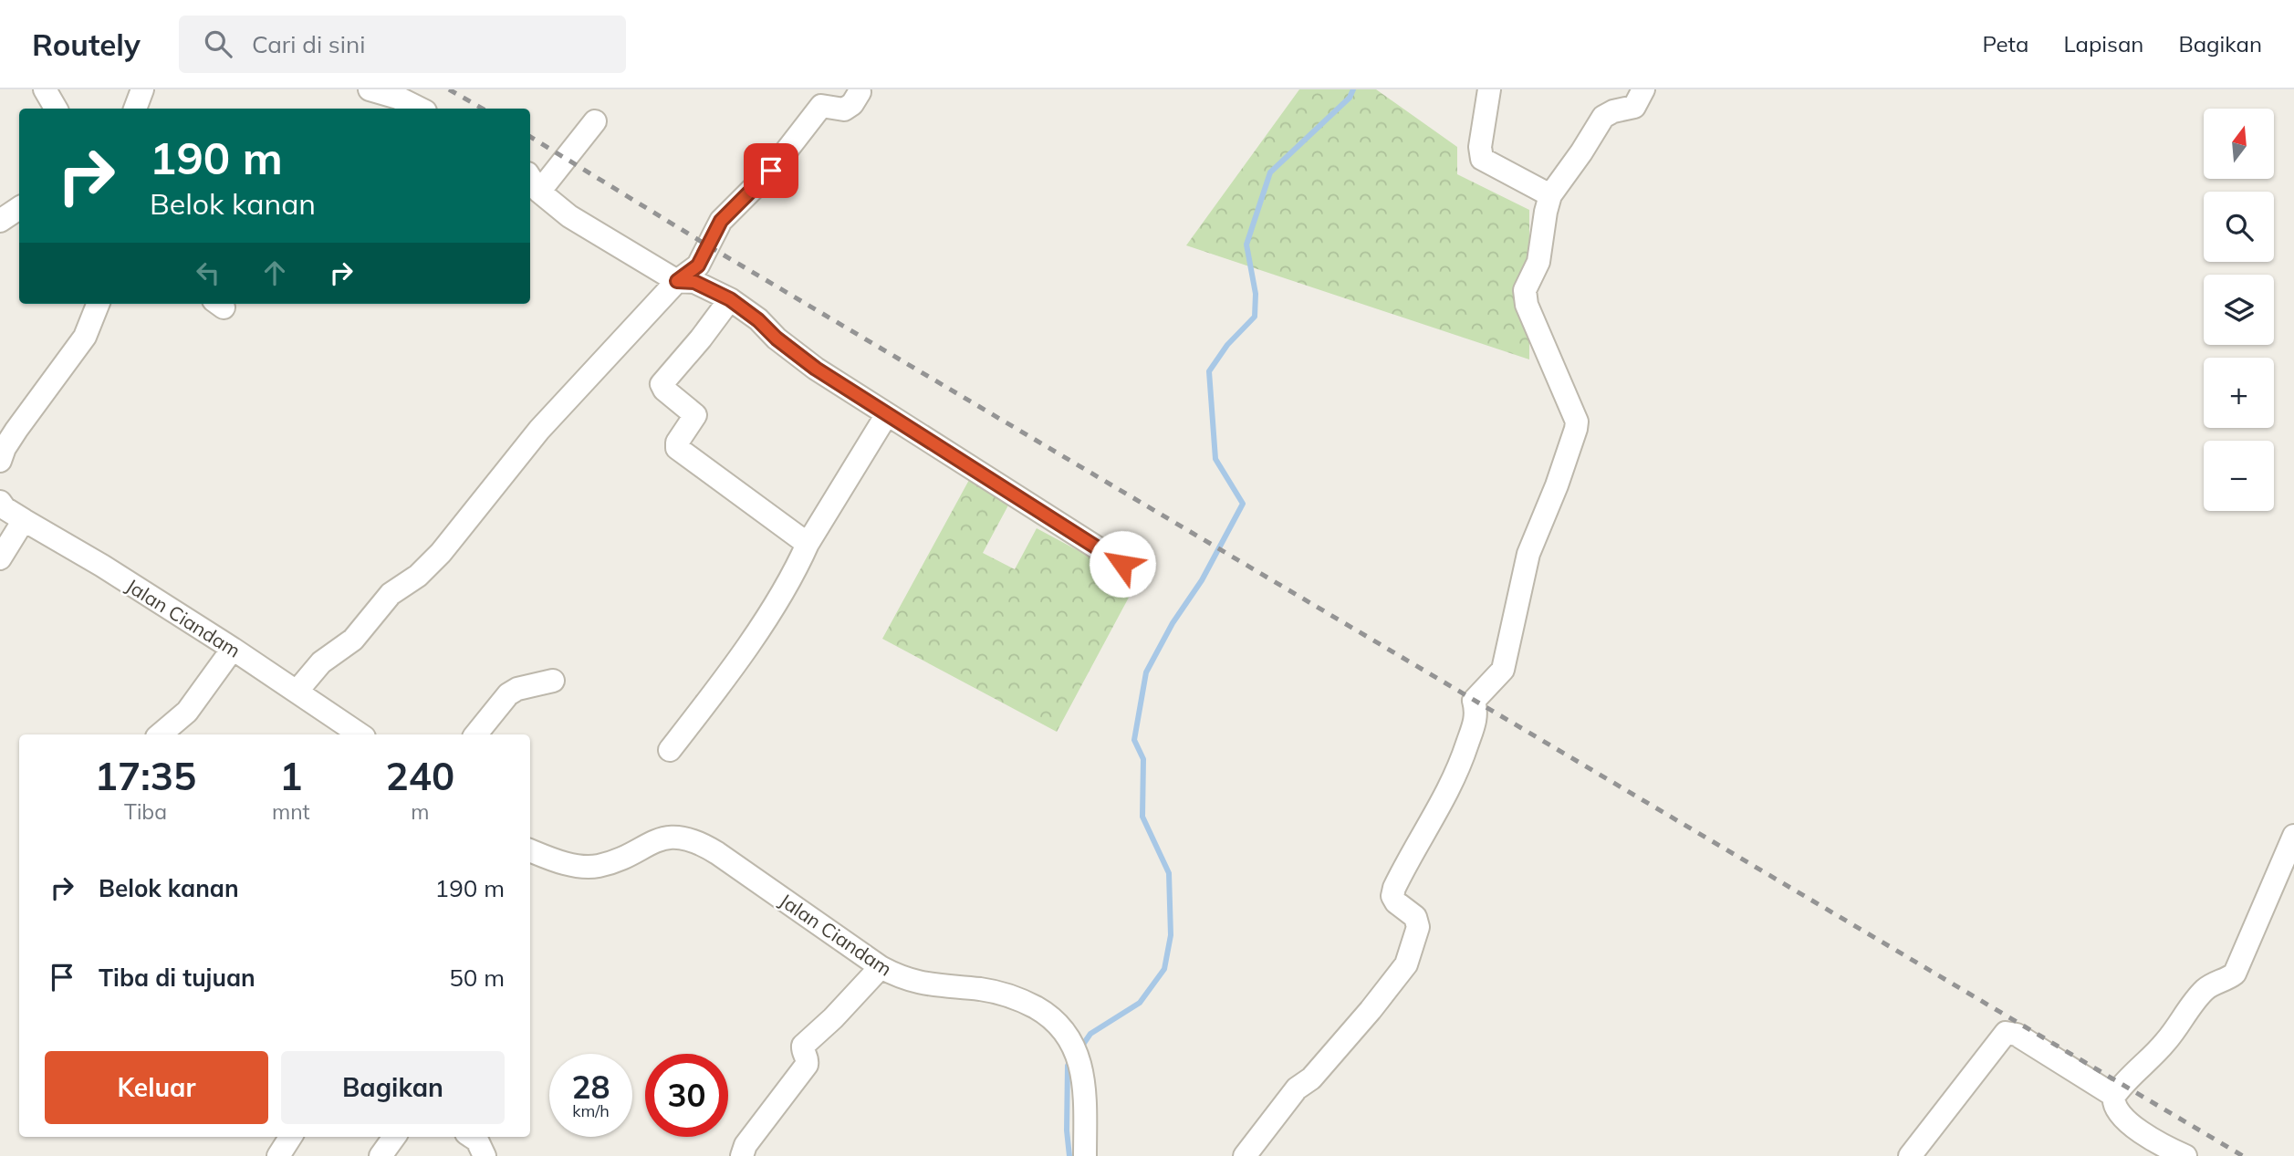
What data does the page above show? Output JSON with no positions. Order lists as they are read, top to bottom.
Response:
{
  "streets": {
    "street": ["Jalan Ciandam"]
  },
  "north": "top",
  "page": {
    "header": "Routely",
    "search": "Cari di sini",
    "nav": ["Peta", "Lapisan", "Bagikan"],
    "map_buttons": ["+", "−"],
    "turn": ["190 m", "Belok kanan"],
    "eta": [
      "17:35",
      "Tiba",
      "1",
      "mnt",
      "240",
      "m"
    ],
    "list": [
      {
        "name": "Belok kanan",
        "value": "190 m"
      },
      {
        "name": "Tiba di tujuan",
        "value": "50 m"
      }
    ],
    "buttons": ["Keluar", "Bagikan"],
    "speed": "28 km/h",
    "limit": "30"
  }
}
